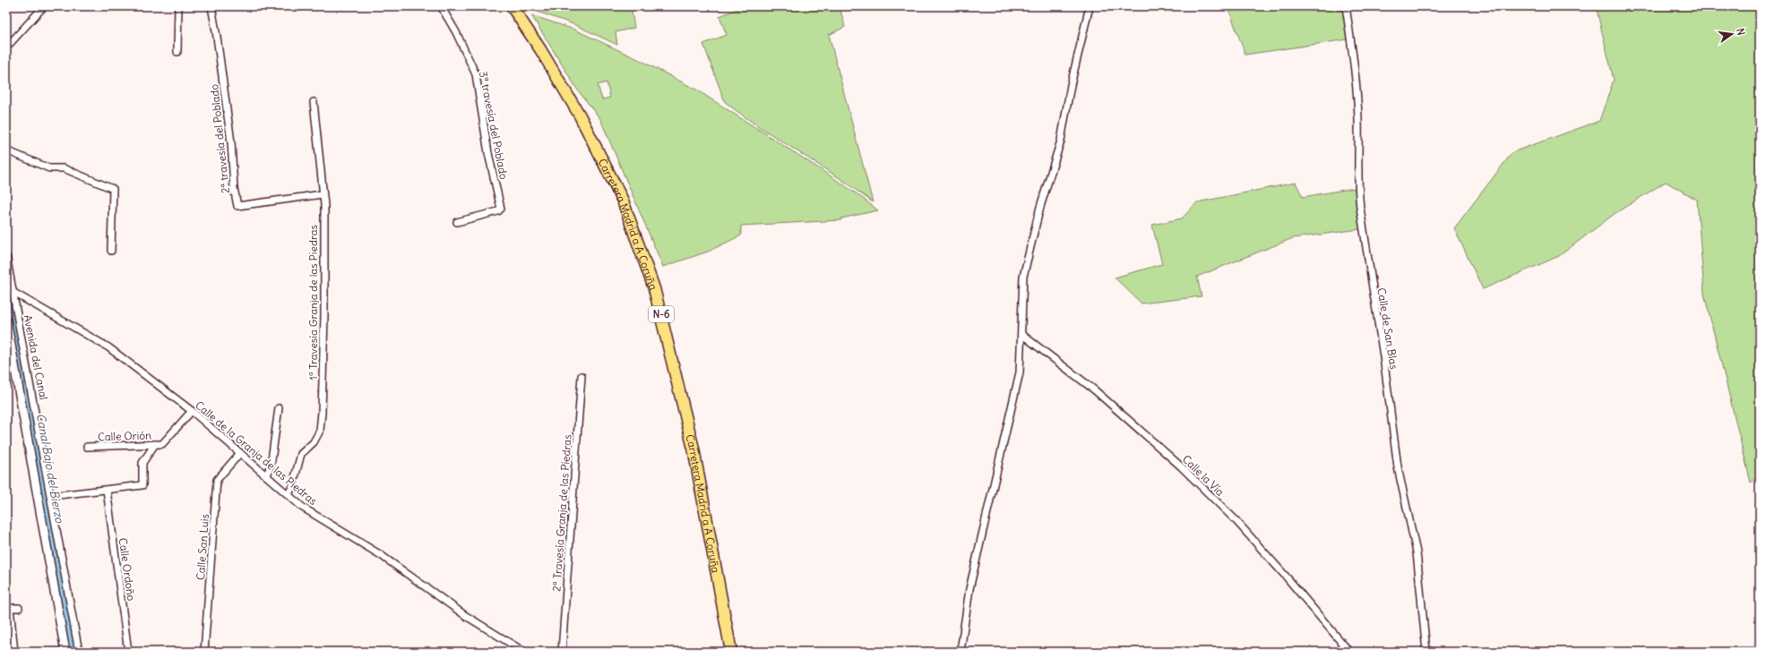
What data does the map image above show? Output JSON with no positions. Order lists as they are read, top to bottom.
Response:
{
  "streets": {
    "highway": ["Carretera Madrid a A Coruña", "N-6"],
    "street": [
      "3ª travesía del Poblado",
      "2ª travesía del Poblado",
      "1ª Travesía Granja de las Piedras",
      "Calle de San Blas",
      "Avenida del Canal",
      "Calle Orión",
      "Calle de la Granja de las Piedras",
      "Calle la Vía",
      "2ª Travesía Granja de las Piedras",
      "Calle San Luis",
      "Calle Ordoño"
    ]
  },
  "crossings": [
    ["2ª travesía del Poblado", "1ª Travesía Granja de las Piedras"],
    ["1ª Travesía Granja de las Piedras", "Calle de la Granja de las Piedras"],
    ["Avenida del Canal", "Calle de la Granja de las Piedras"],
    ["Calle Orión", "Calle de la Granja de las Piedras"],
    ["Calle de la Granja de las Piedras", "Calle San Luis"]
  ],
  "water": ["Canal Bajo del Bierzo"],
  "north": "right"
}
